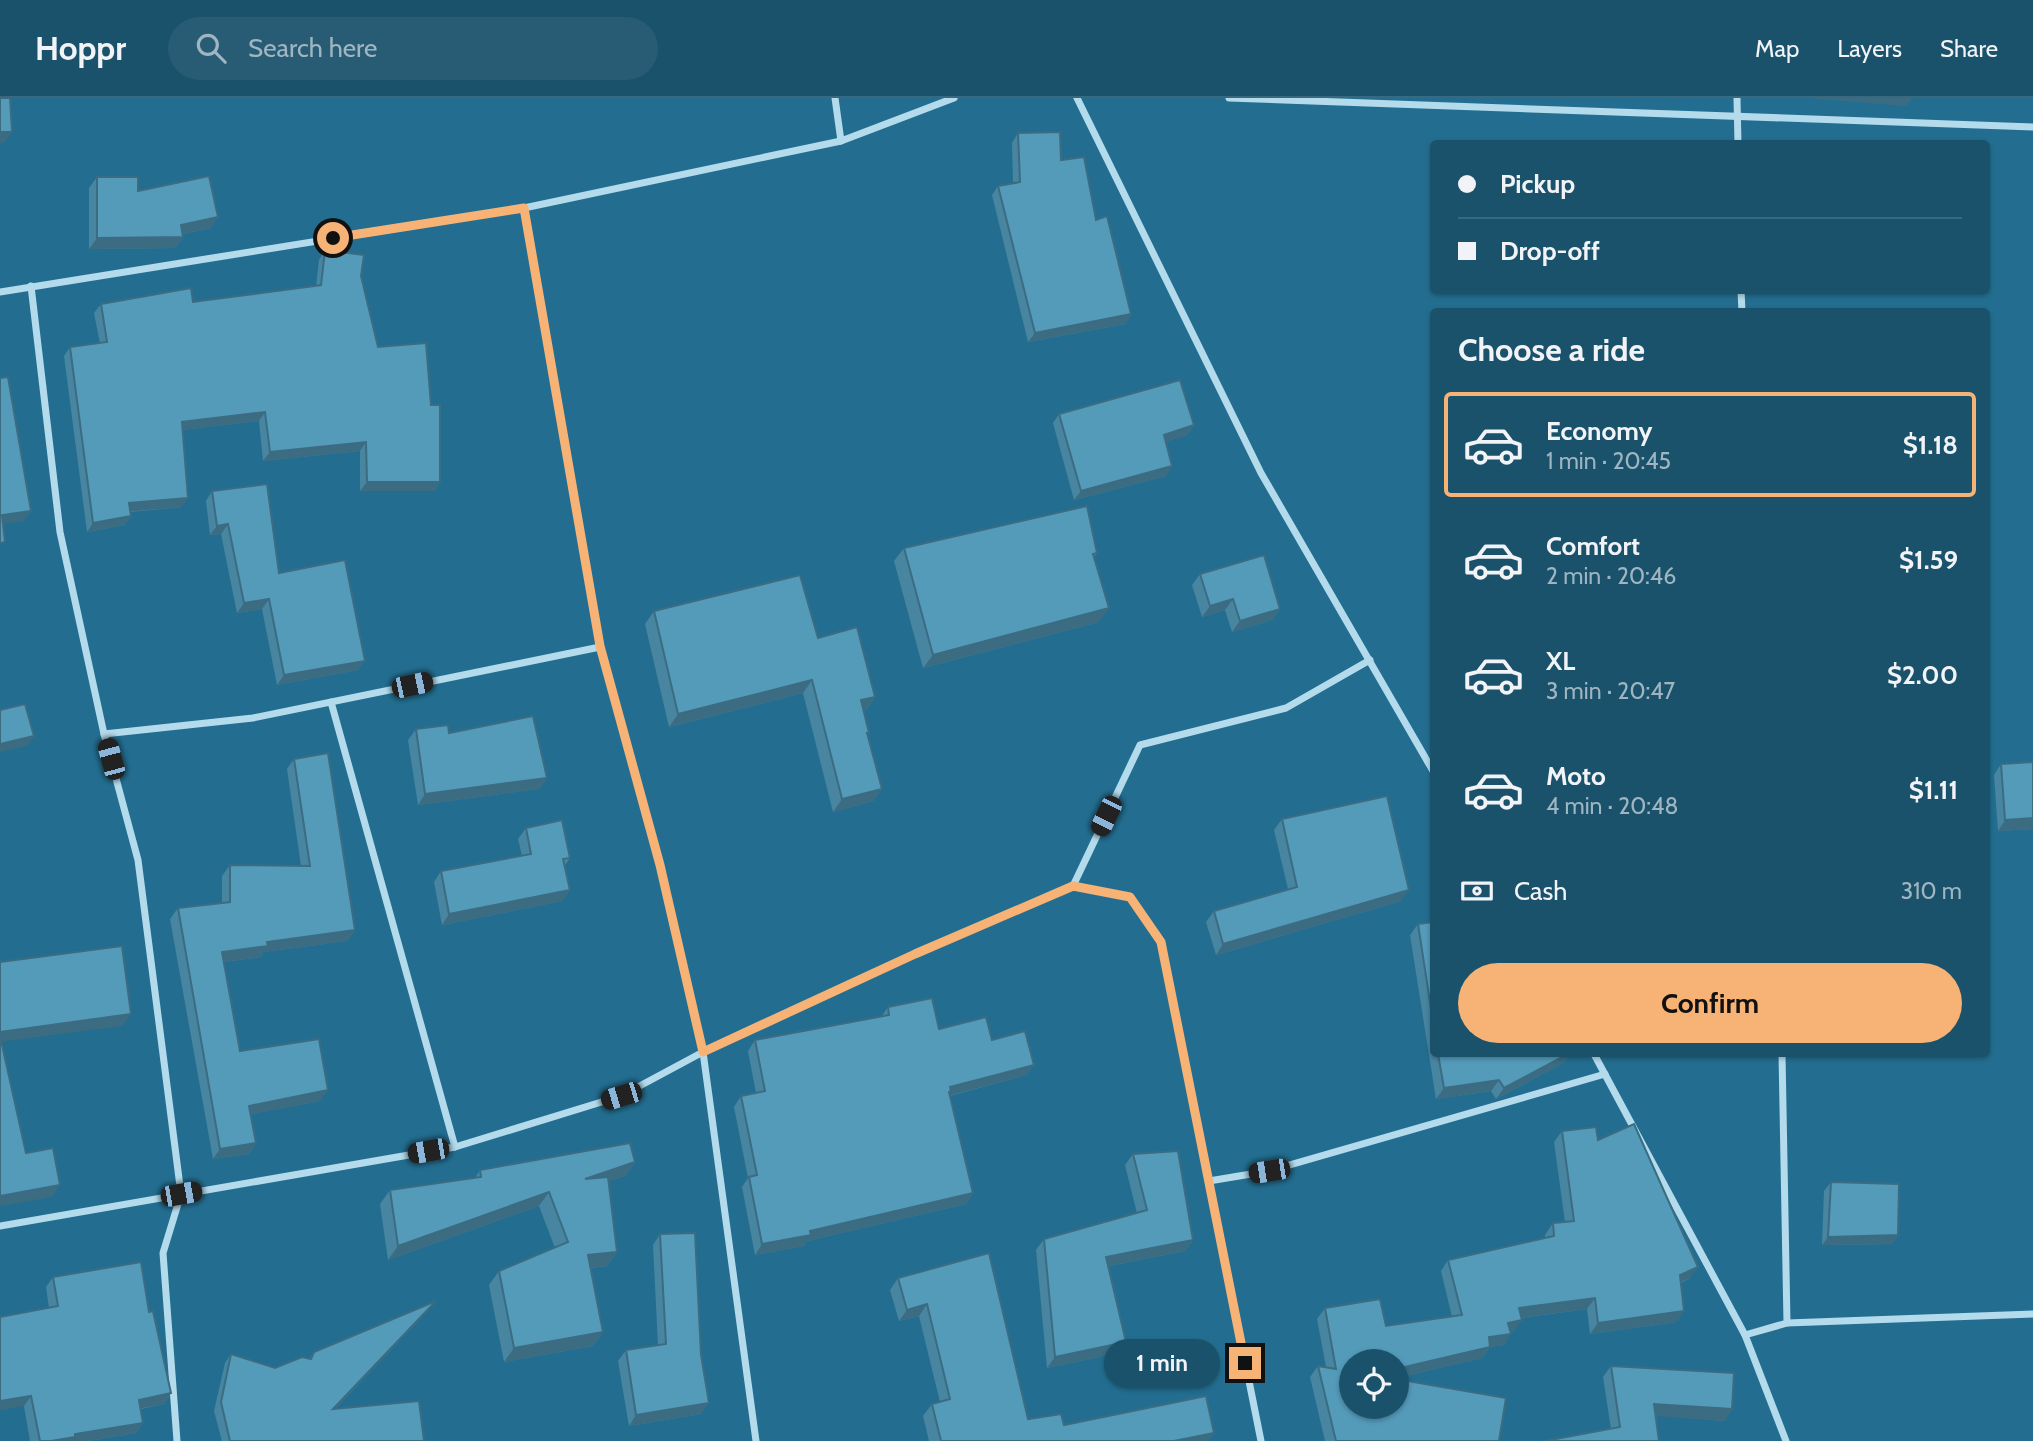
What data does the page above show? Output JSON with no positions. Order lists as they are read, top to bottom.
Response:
{
  "page": {
    "header": "Hoppr",
    "search": "Search here",
    "nav": ["Map", "Layers", "Share"],
    "banner": ["Pickup", "Drop-off"],
    "heading": "Choose a ride",
    "list": [
      {
        "name": "Economy",
        "note": "1 min · 20:45",
        "value": "$1.18"
      },
      {
        "name": "Comfort",
        "note": "2 min · 20:46",
        "value": "$1.59"
      },
      {
        "name": "XL",
        "note": "3 min · 20:47",
        "value": "$2.00"
      },
      {
        "name": "Moto",
        "note": "4 min · 20:48",
        "value": "$1.11"
      }
    ],
    "pay": ["Cash", "310 m"],
    "buttons": "Confirm",
    "bubble": "1 min"
  }
}
